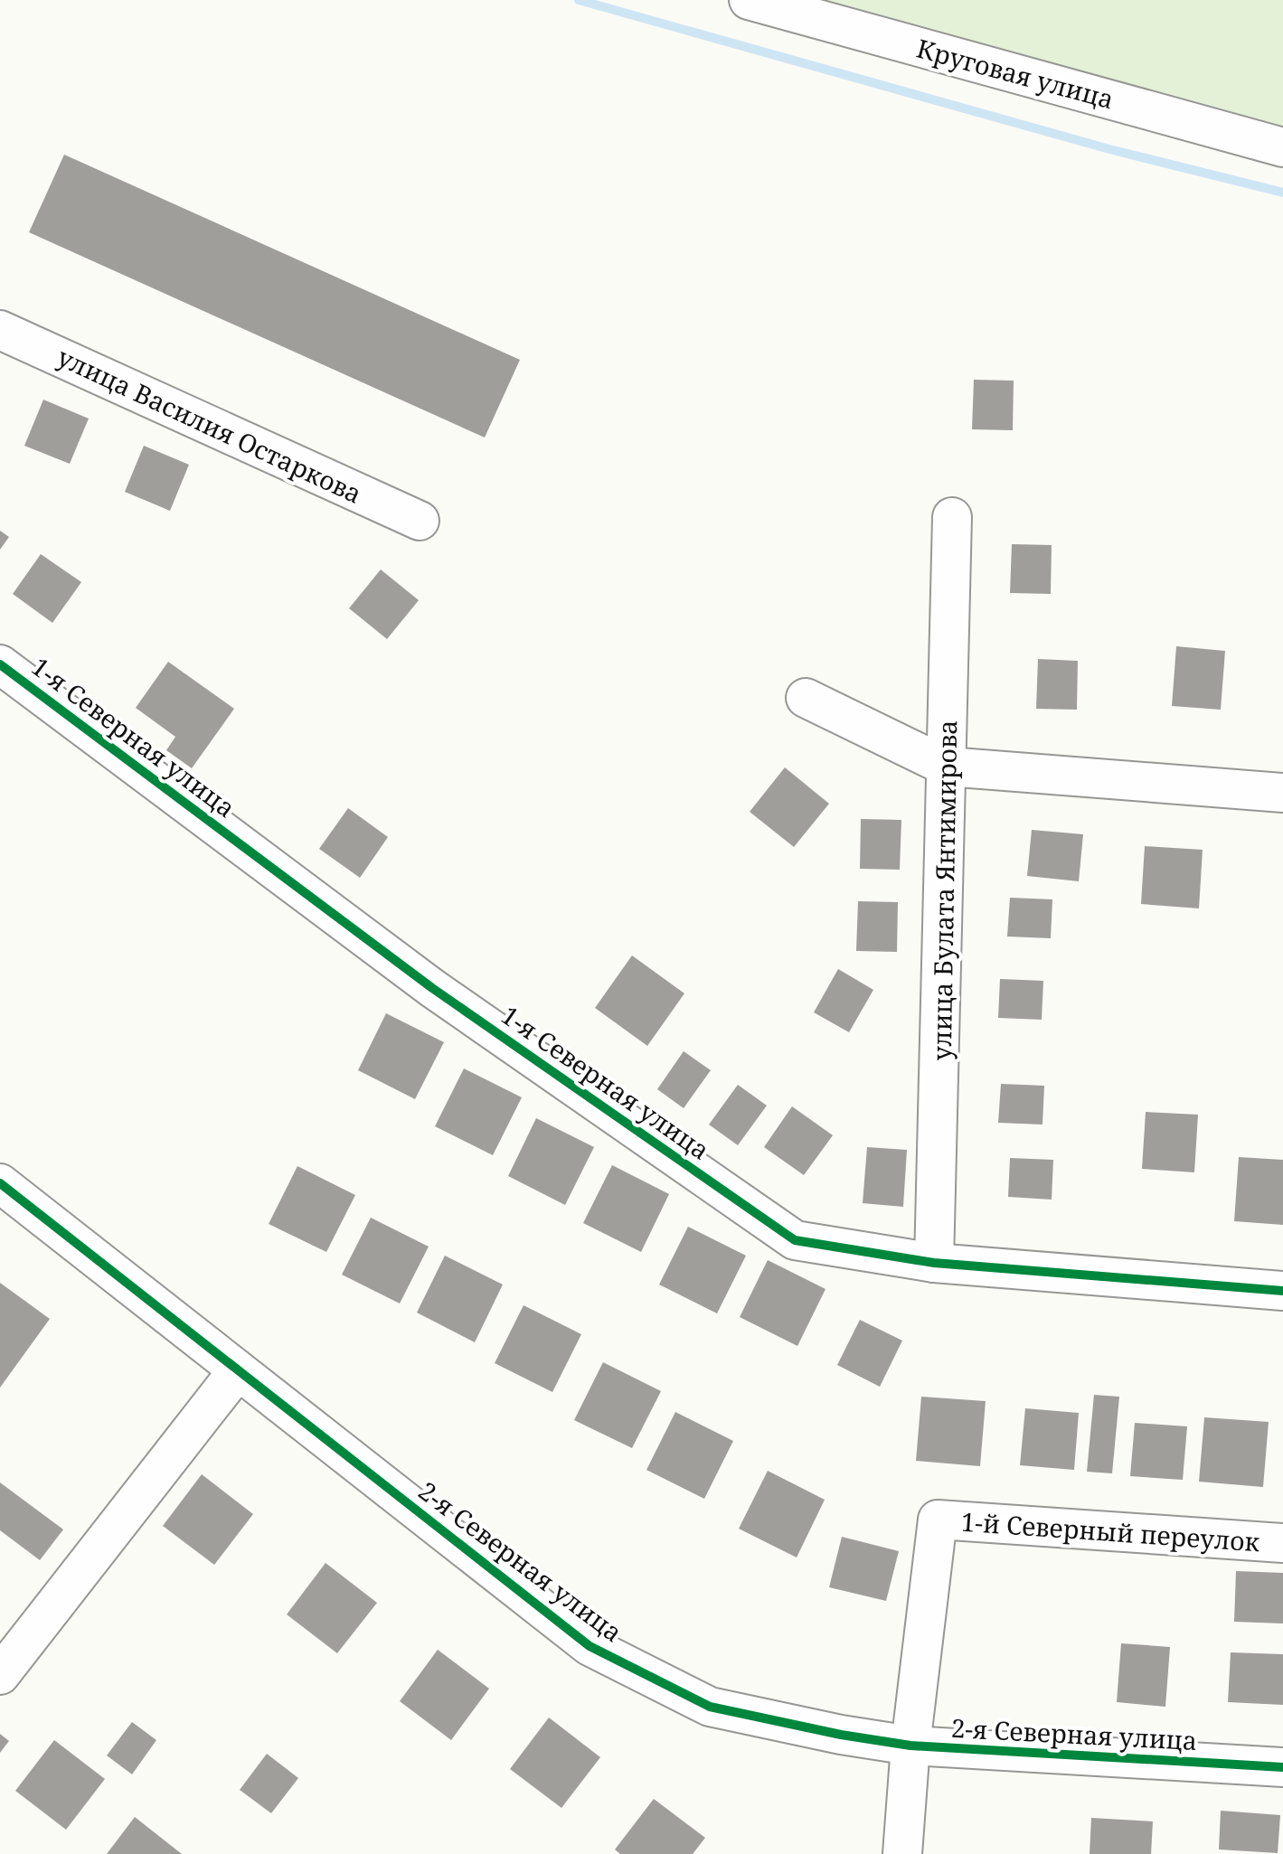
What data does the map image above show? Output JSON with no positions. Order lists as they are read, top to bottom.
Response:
{
  "streets": {
    "street": [
      "Круговая улица",
      "улица Василия Остаркова",
      "1-я Северная улица",
      "улица Булата Янтимирова",
      "1-й Северный переулок",
      "2-я Северная улица"
    ]
  },
  "crossings": [
    ["1-я Северная улица", "улица Булата Янтимирова"],
    ["1-й Северный переулок", "2-я Северная улица"]
  ]
}
